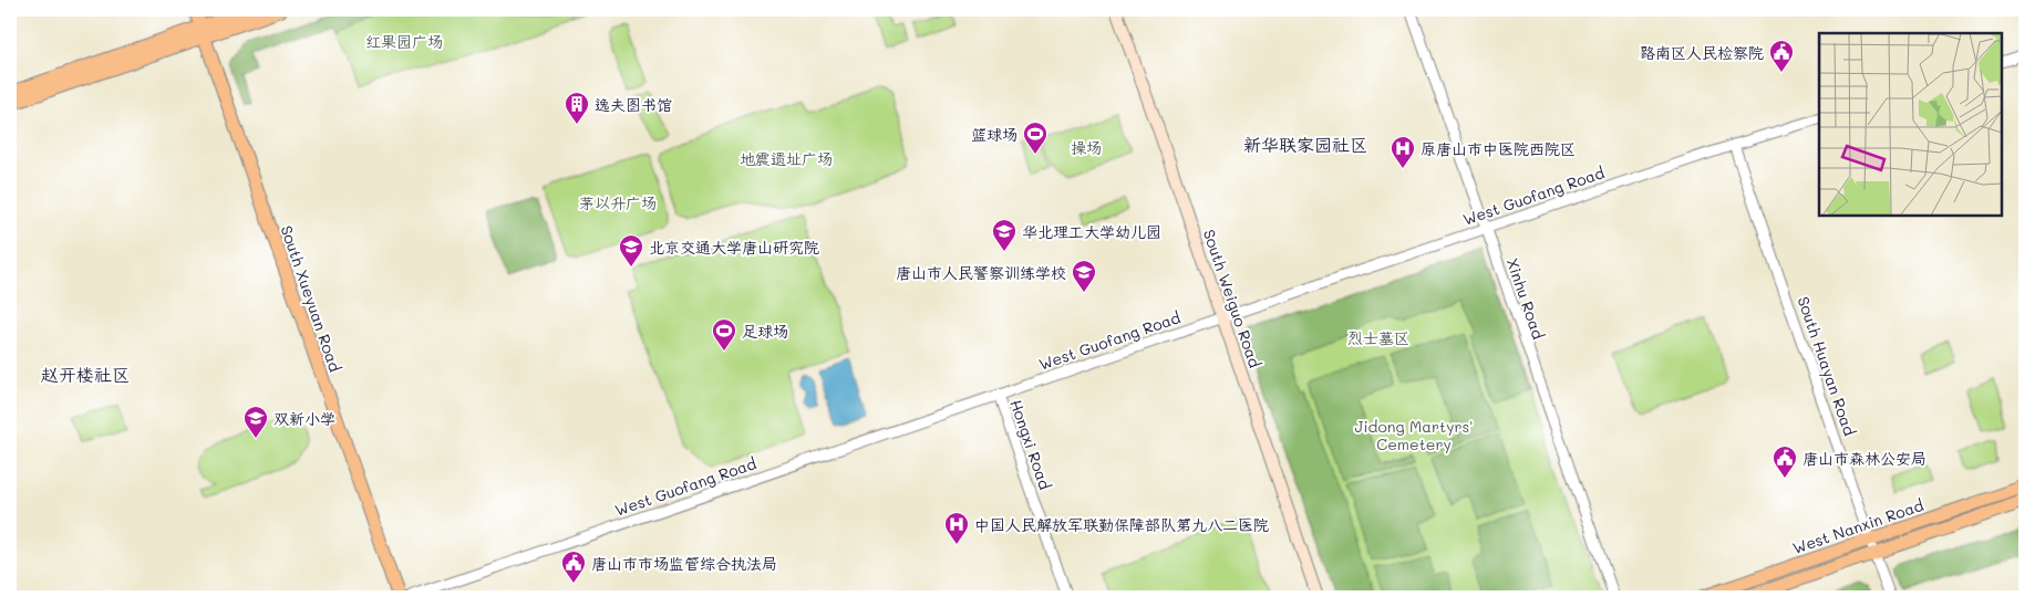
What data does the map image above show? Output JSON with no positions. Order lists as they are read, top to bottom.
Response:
{
  "streets": {
    "main road": ["South Xueyuan Road", "South Weiguo Road", "West Nanxin Road"],
    "street": [
      "West Guofang Road",
      "Xinhu Road",
      "South Huayan Road",
      "Hongxi Road"
    ]
  },
  "crossings": [
    ["West Guofang Road", "South Weiguo Road"],
    ["West Guofang Road", "Xinhu Road"],
    ["West Guofang Road", "South Huayan Road"],
    ["West Guofang Road", "Hongxi Road"],
    ["South Huayan Road", "West Nanxin Road"]
  ],
  "districts": ["新华联家园社区", "赵开楼社区"],
  "parks": [
    "红果园广场",
    "操场",
    "地震遗址广场",
    "茅以升广场",
    "烈士墓区",
    "Jidong Martyrs' Cemetery"
  ],
  "places": {
    "public building": ["路南区人民检察院", "唐山市森林公安局", "唐山市市场监管综合执法局"],
    "building": ["逸夫图书馆"],
    "sports": ["篮球场", "足球场"],
    "hospital": ["原唐山市中医院西院区", "中国人民解放军联勤保障部队第九八二医院"],
    "school or university": [
      "华北理工大学幼儿园",
      "北京交通大学唐山研究院",
      "唐山市人民警察训练学校",
      "双新小学"
    ]
  }
}
